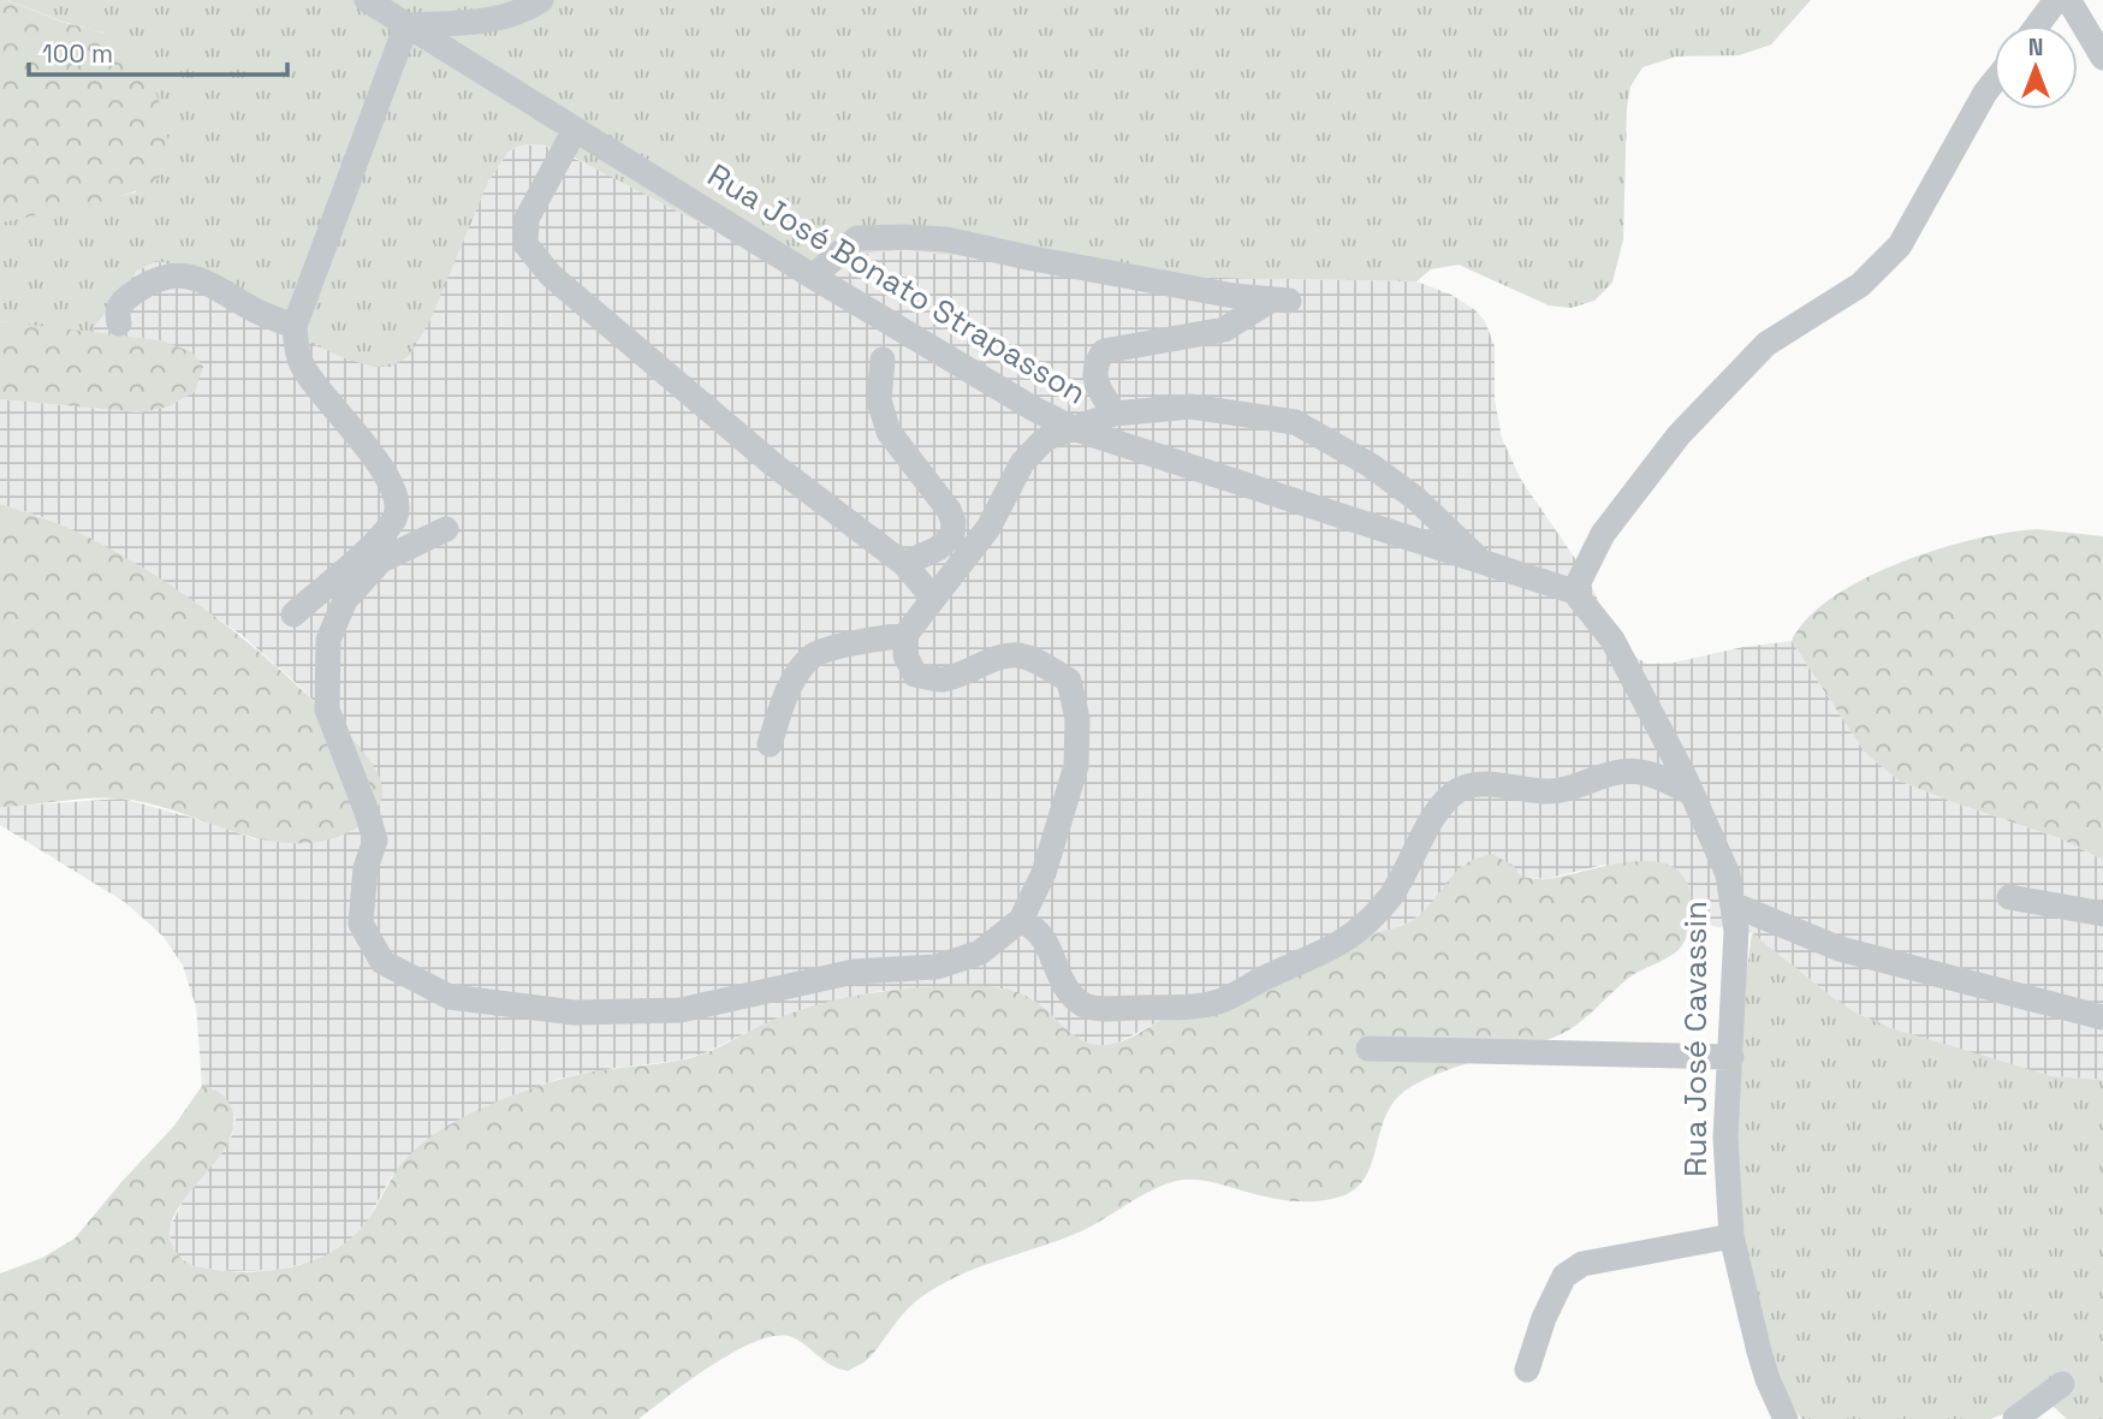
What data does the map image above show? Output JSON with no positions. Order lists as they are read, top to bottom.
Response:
{
  "streets": {
    "street": ["Rua José Bonato Strapasson", "Rua José Cavassin"]
  },
  "crossings": [
    ["Rua José Bonato Strapasson", "Rua José Cavassin"]
  ],
  "scale_bar": "100 m",
  "north": "top"
}
